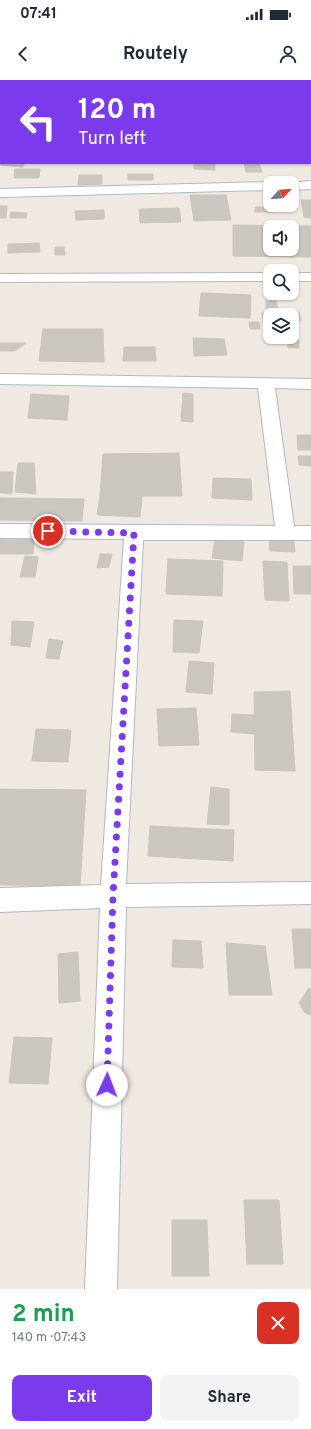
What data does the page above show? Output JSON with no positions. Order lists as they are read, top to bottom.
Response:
{
  "north": "top right",
  "page": {
    "status": "07:41",
    "header": "Routely",
    "turn": ["120 m", "Turn left"],
    "heading": ["2 min", "140 m · 07:43"],
    "buttons": ["Exit", "Share"]
  }
}
